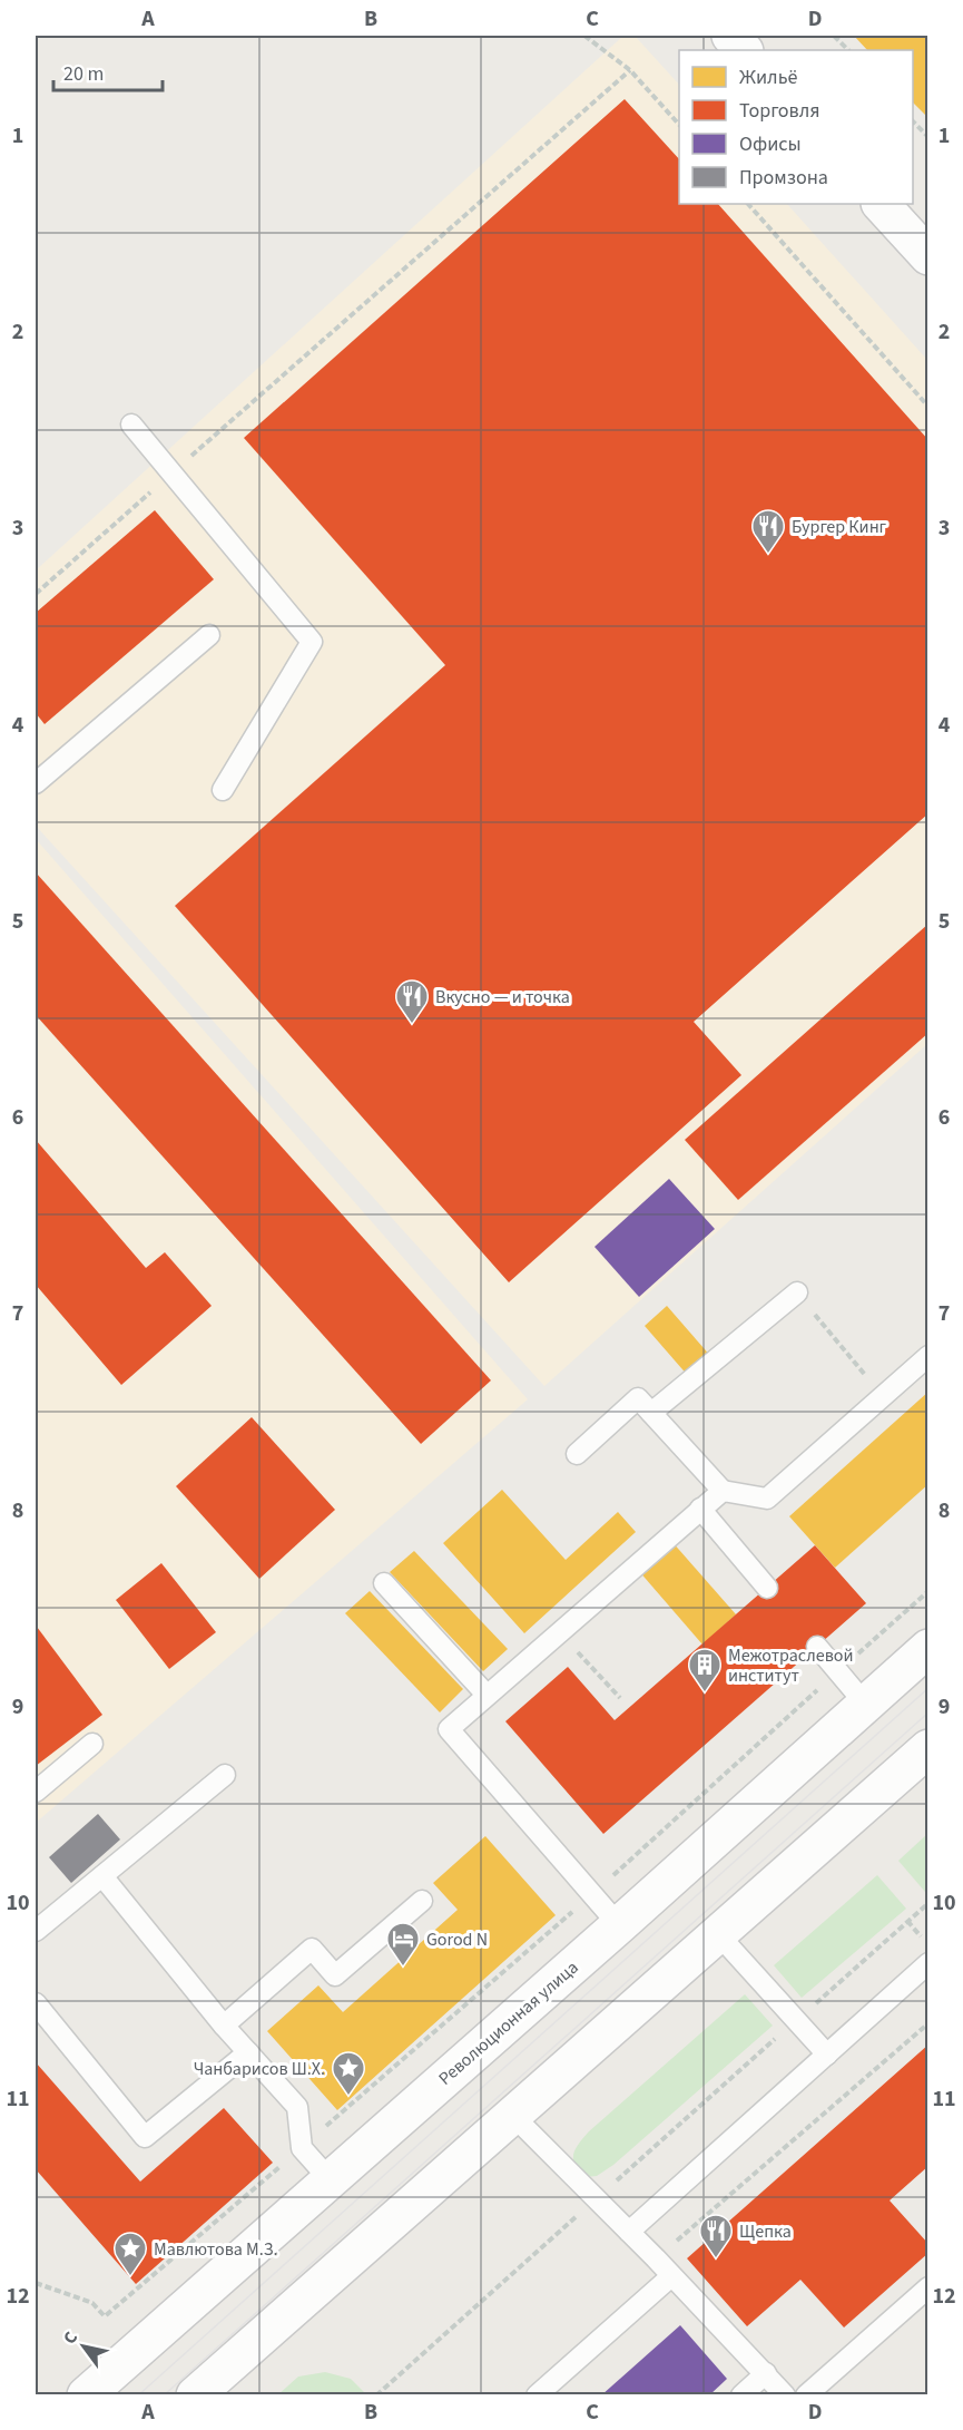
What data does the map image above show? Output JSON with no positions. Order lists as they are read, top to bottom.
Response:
{
  "streets": {
    "main road": ["Революционная улица"]
  },
  "places": {
    "restaurant": ["Бургер Кинг", "Вкусно — и точка", "Щепка"],
    "building": ["Межотраслевой институт"],
    "hotel": ["Gorod N"],
    "place": ["Чанбарисов Ш.Х.", "Мавлютова М.З."]
  },
  "legend": [
    "Жильё",
    "Торговля",
    "Офисы",
    "Промзона"
  ],
  "scale_bar": "20 m",
  "north": "top left",
  "grid": {
    "columns": [
      "A",
      "B",
      "C",
      "D"
    ],
    "rows": [
      "1",
      "2",
      "3",
      "4",
      "5",
      "6",
      "7",
      "8",
      "9",
      "10",
      "11",
      "12"
    ]
  }
}
